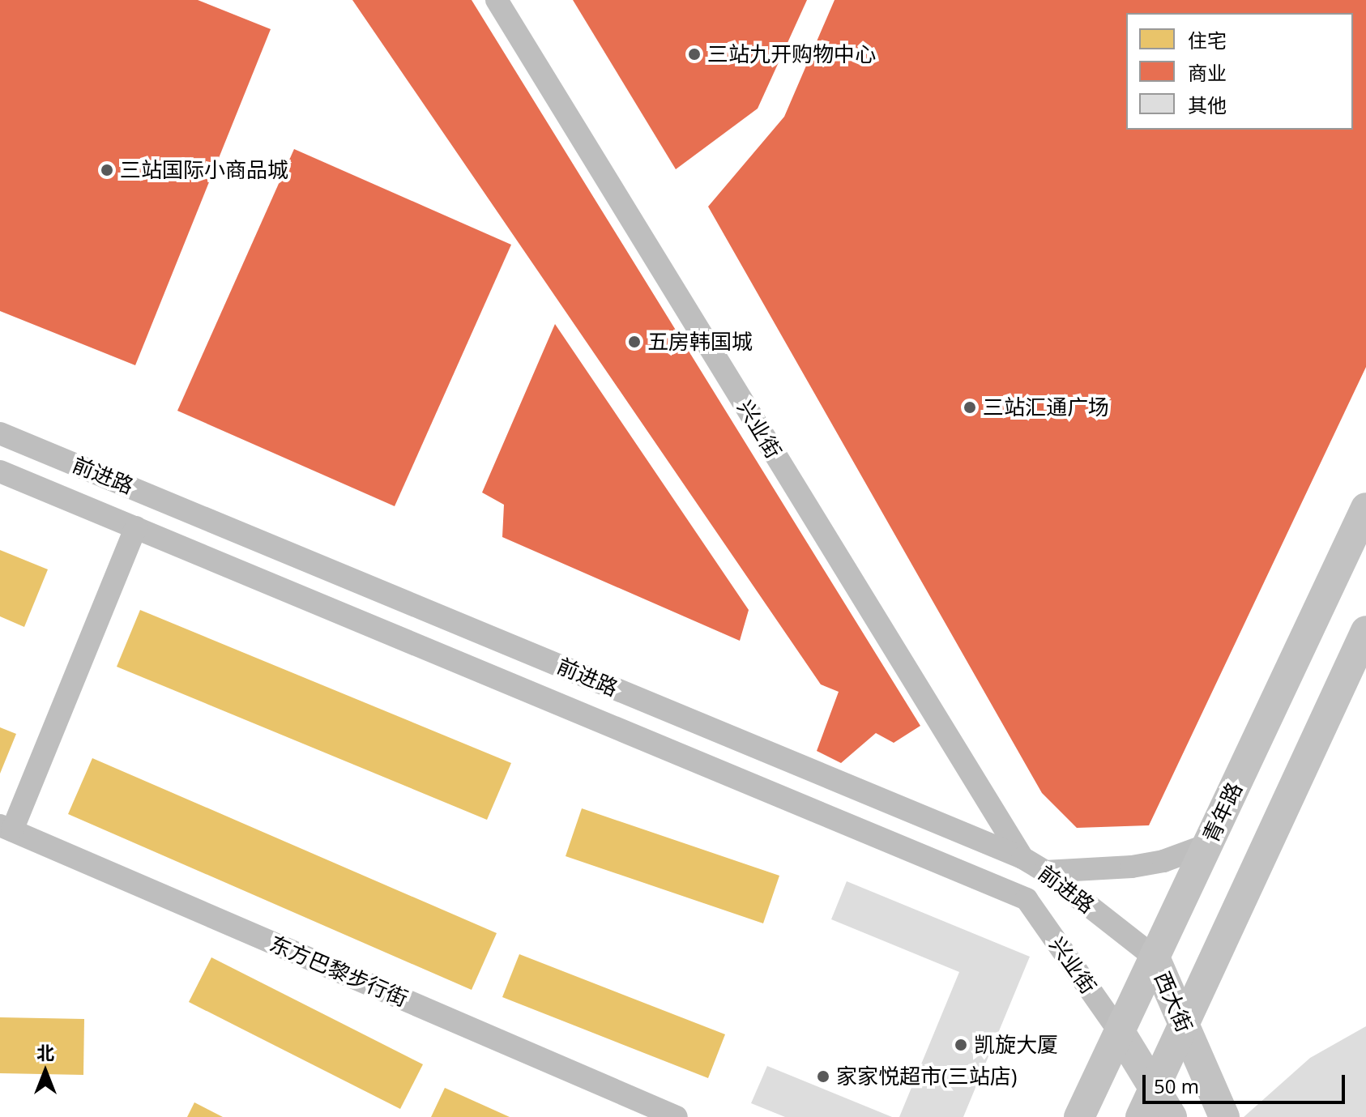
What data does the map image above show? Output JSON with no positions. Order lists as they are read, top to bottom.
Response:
{
  "streets": {
    "main road": ["青年路", "西大街"],
    "street": ["兴业街", "前进路", "东方巴黎步行街"]
  },
  "crossings": [
    ["兴业街", "前进路"],
    ["兴业街", "青年路"],
    ["前进路", "青年路"],
    ["前进路", "西大街"],
    ["青年路", "西大街"]
  ],
  "places": [
    "三站九开购物中心",
    "三站国际小商品城",
    "五房韩国城",
    "三站汇通广场",
    "凯旋大厦",
    "家家悦超市(三站店)"
  ],
  "legend": ["住宅", "商业", "其他"],
  "scale_bar": "50 m",
  "north": "top"
}
